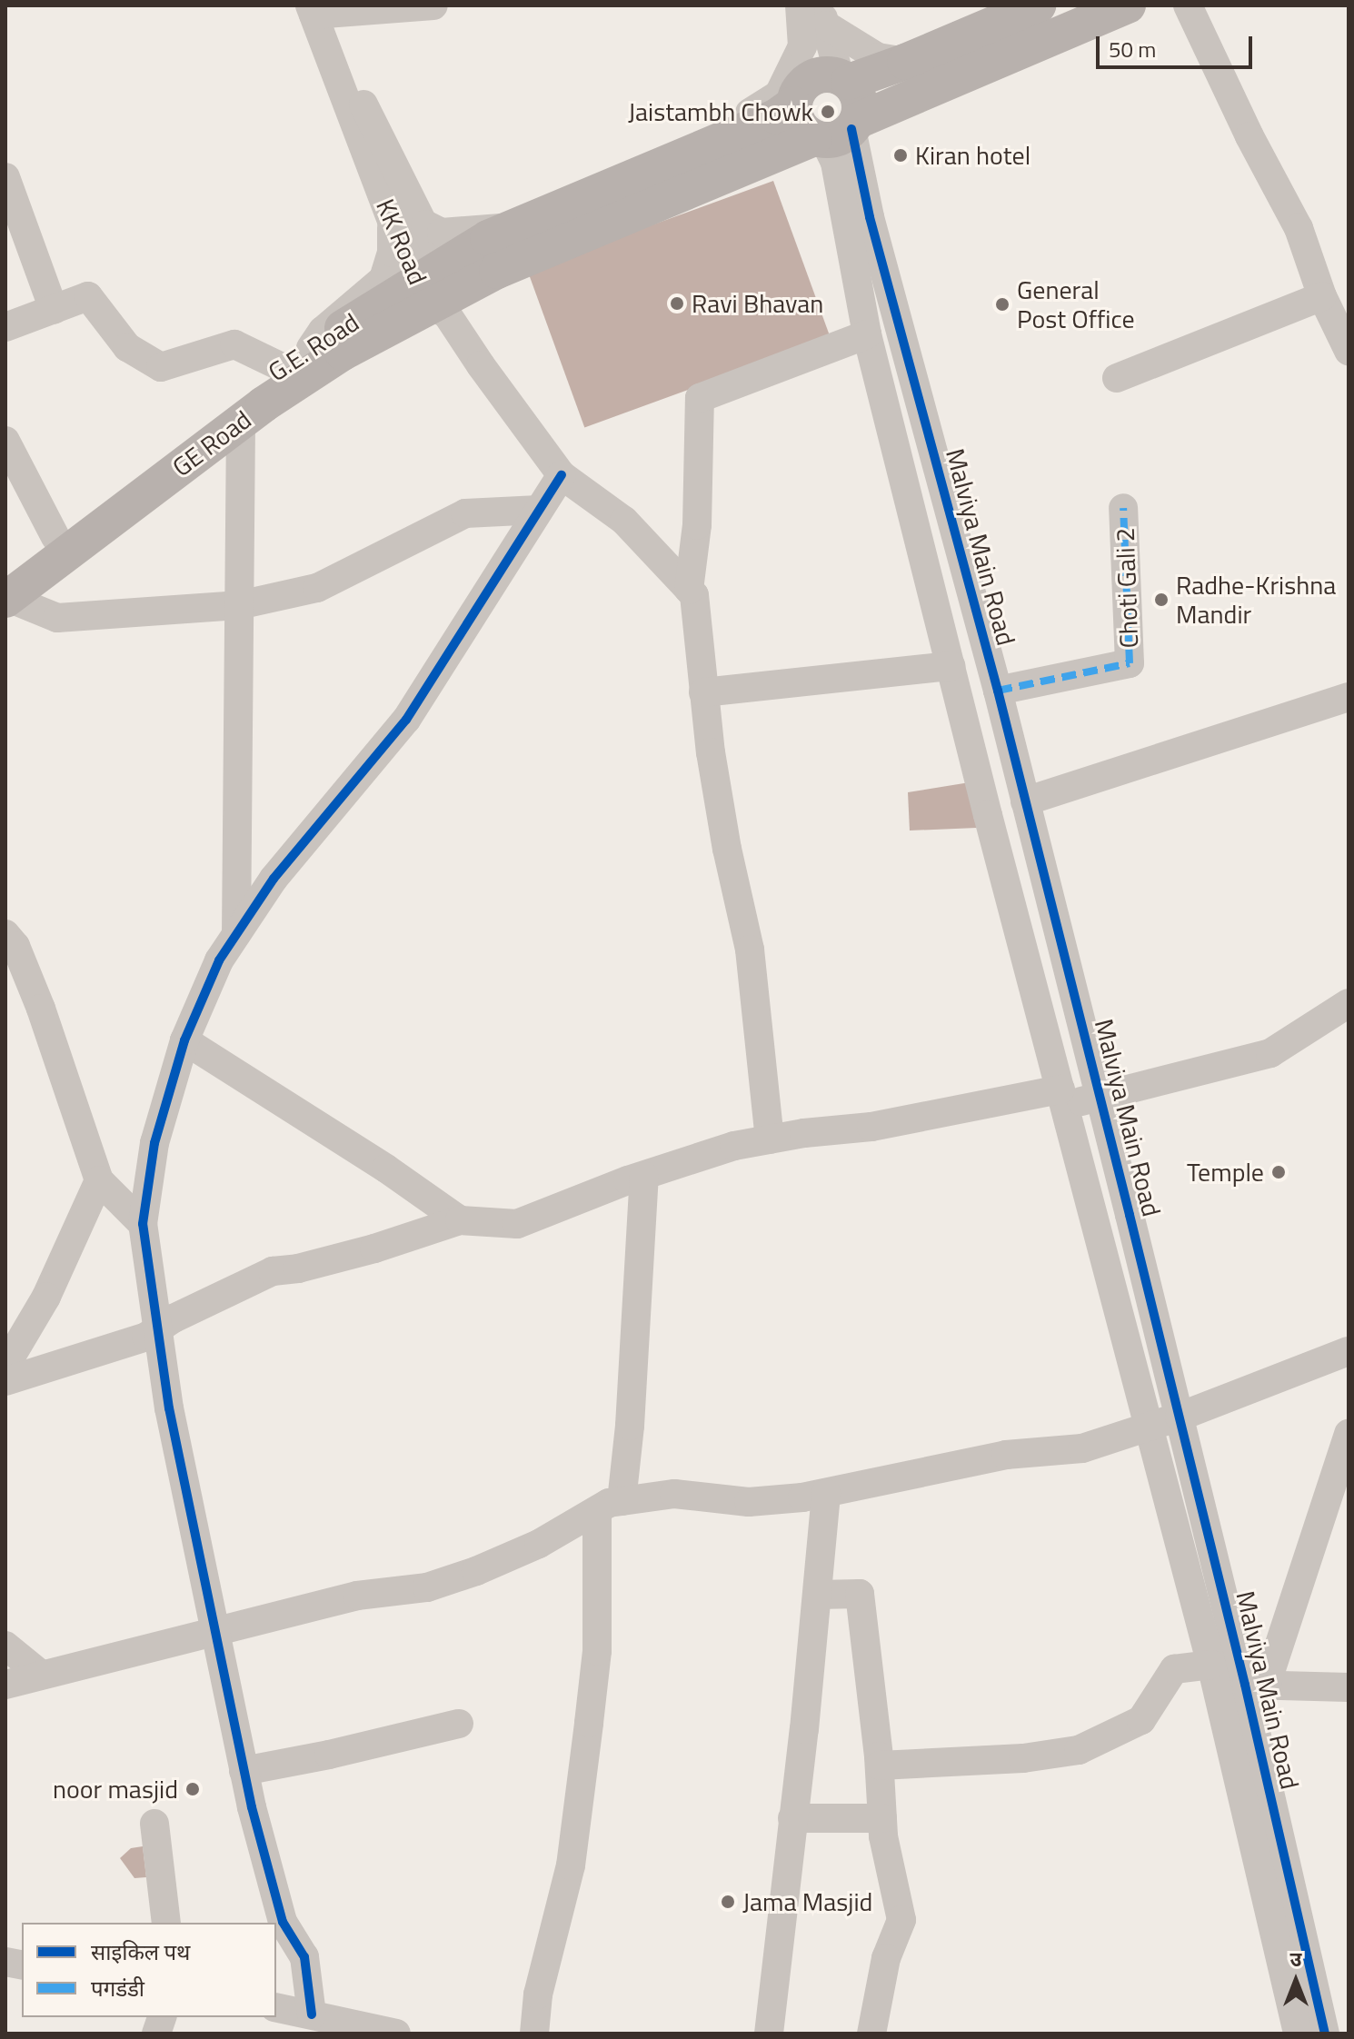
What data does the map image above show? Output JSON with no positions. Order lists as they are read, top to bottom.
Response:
{
  "streets": {
    "main road": ["G.E. Road", "GE Road"],
    "street": ["KK Road", "Malviya Main Road", "Choti Gali 2"]
  },
  "crossings": [
    ["KK Road", "GE Road"],
    ["G.E. Road", "GE Road"],
    ["Malviya Main Road", "Choti Gali 2"]
  ],
  "places": [
    "Jaistambh Chowk",
    "Kiran hotel",
    "Ravi Bhavan",
    "General Post Office",
    "Radhe-Krishna Mandir",
    "Temple",
    "noor masjid",
    "Jama Masjid"
  ],
  "legend": ["साइकिल पथ", "पगडंडी"],
  "scale_bar": "50 m",
  "north": "top"
}
